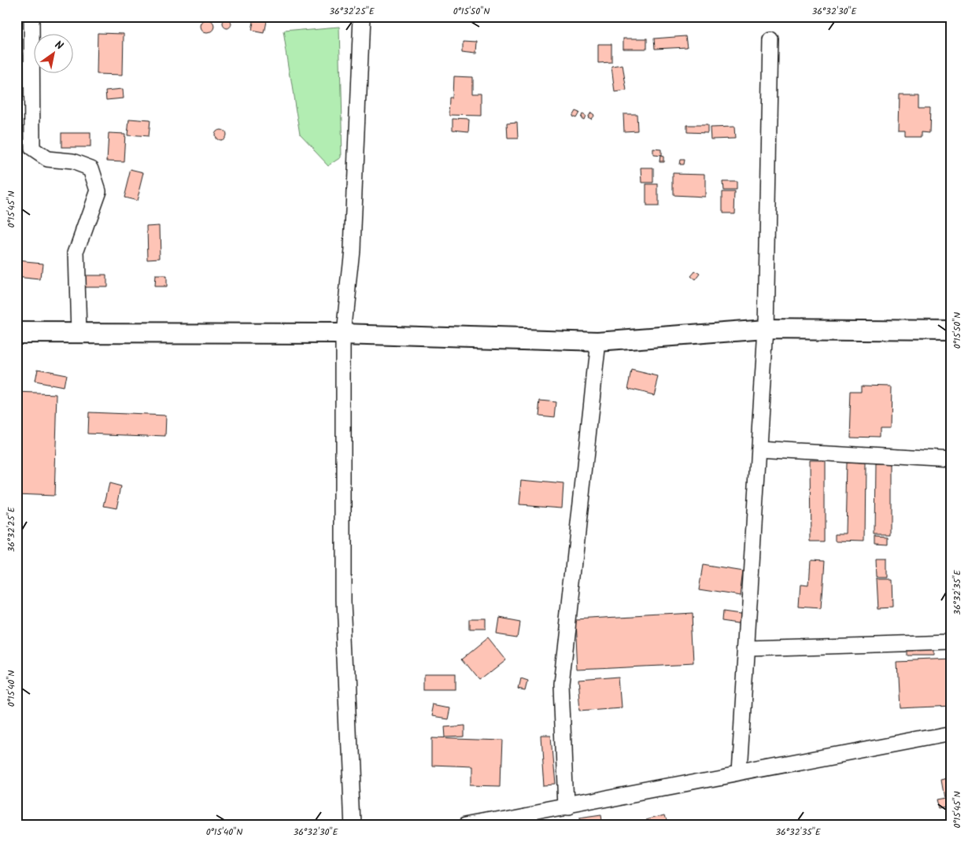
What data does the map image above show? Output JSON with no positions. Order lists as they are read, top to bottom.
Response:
{
  "north": "top right",
  "coordinates": [
    "36°32'25\"E",
    "0°15'50\"N",
    "36°32'30\"E",
    "0°15'45\"N",
    "36°32'35\"E",
    "0°15'40\"N"
  ]
}
